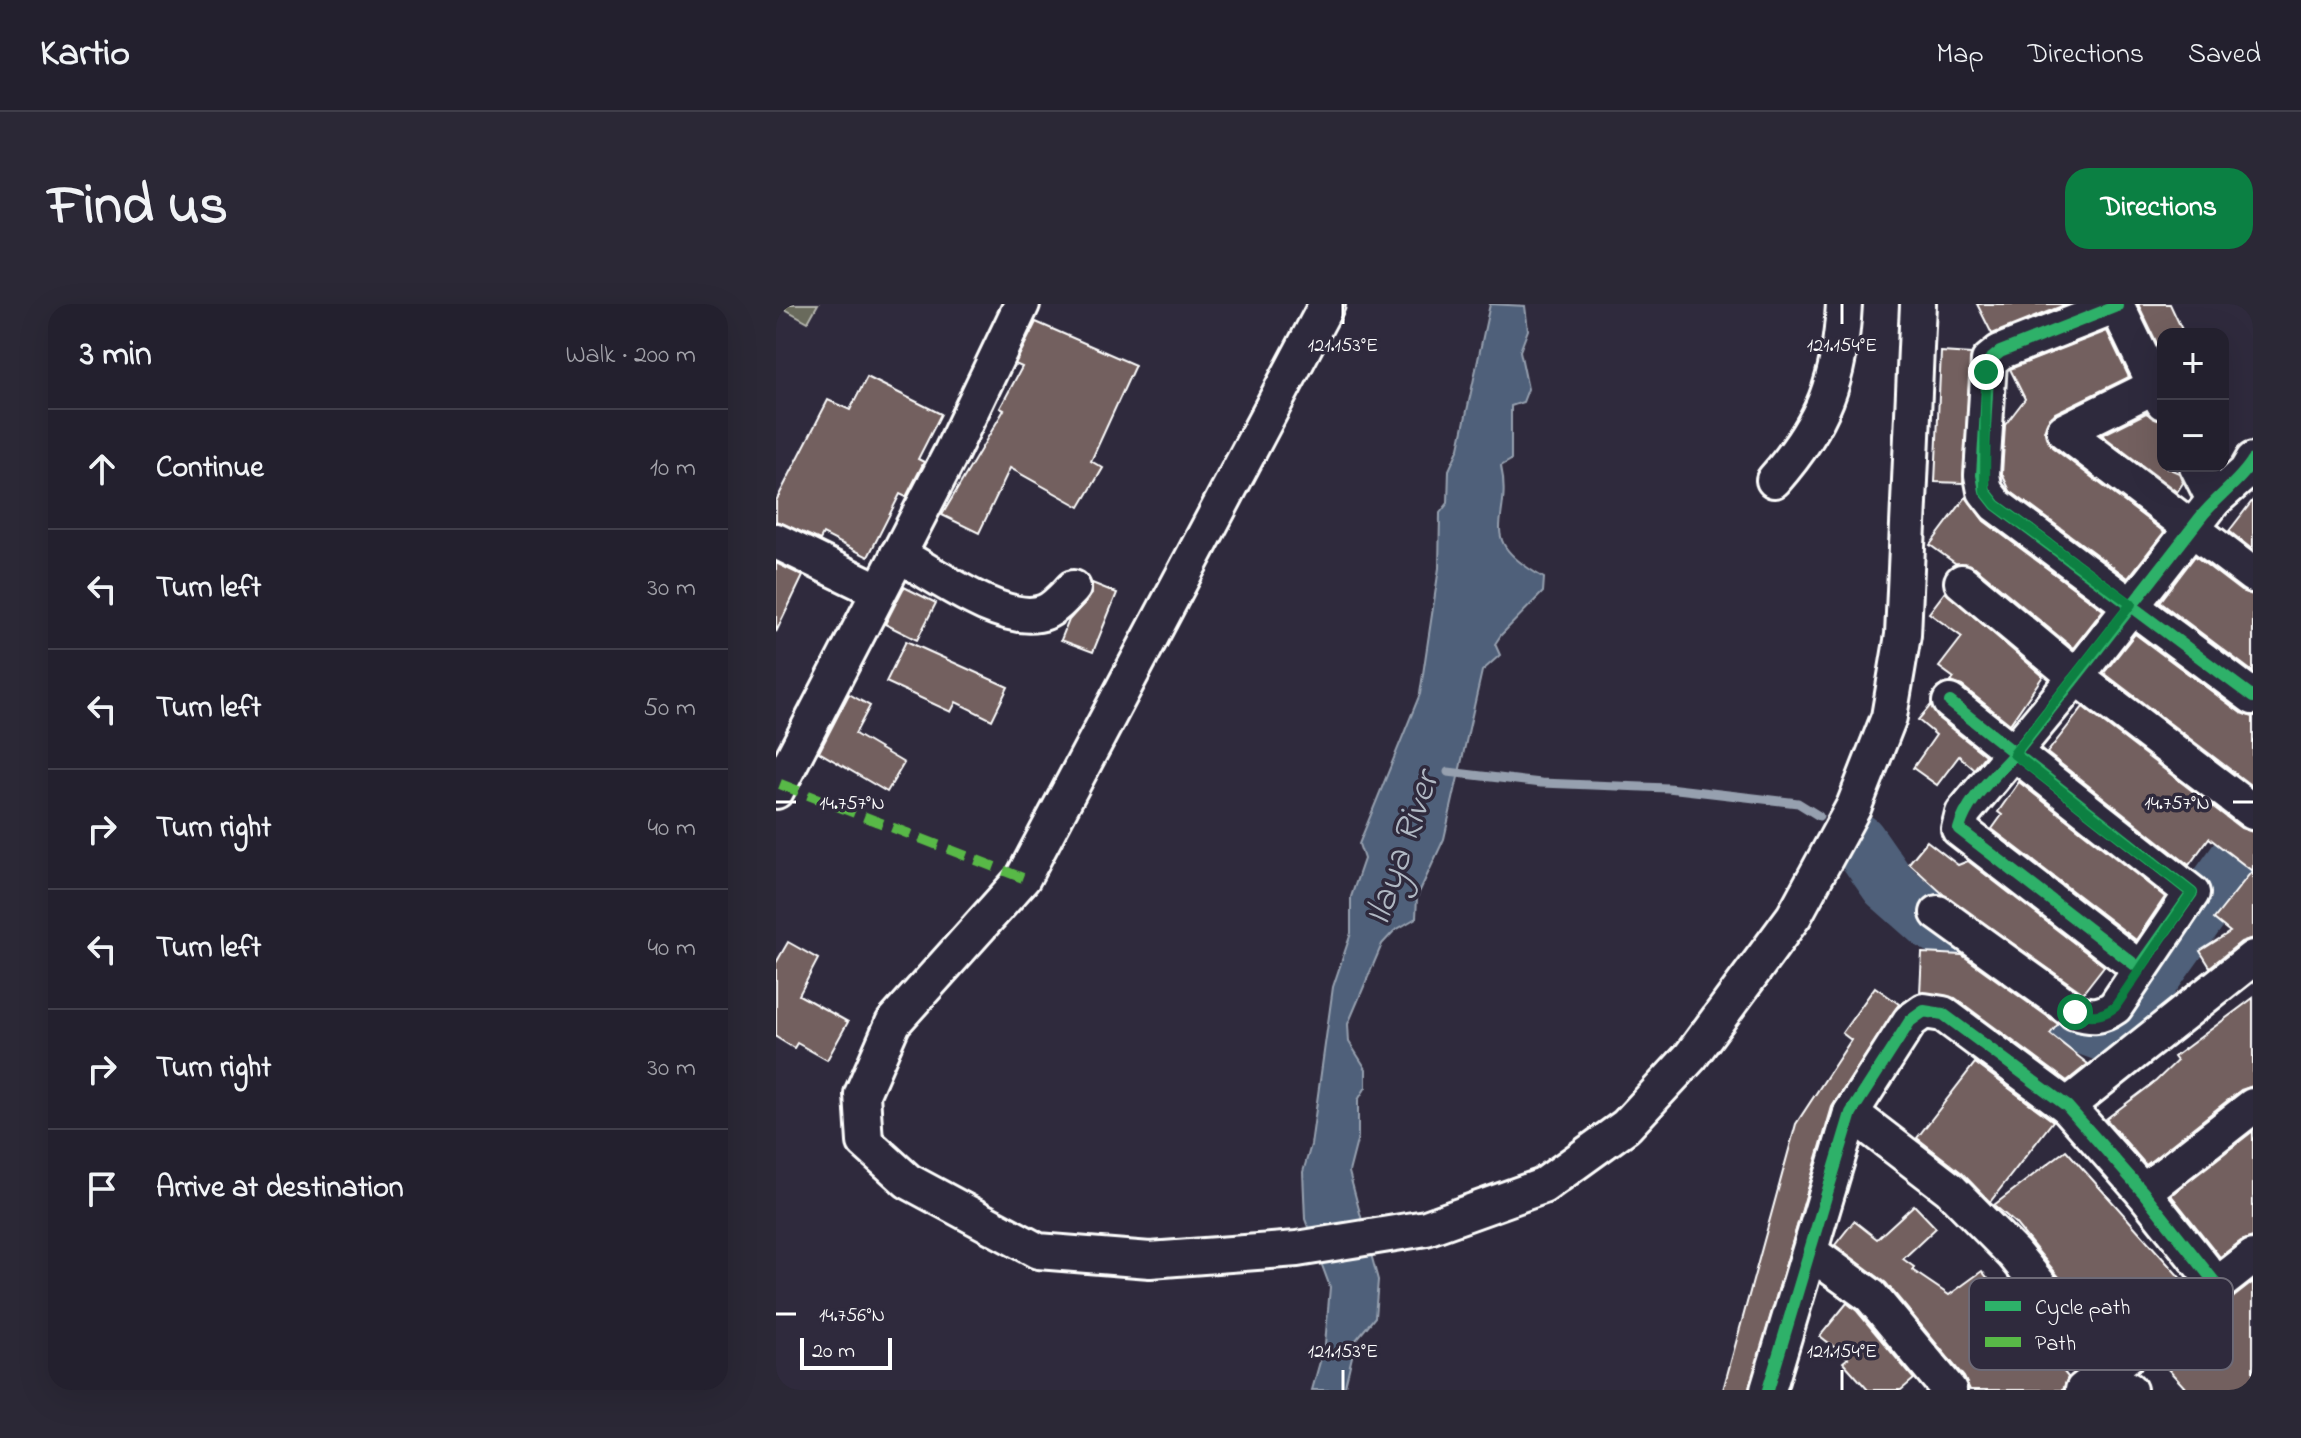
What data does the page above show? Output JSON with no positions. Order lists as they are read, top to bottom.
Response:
{
  "water": ["Ilaya River"],
  "legend": ["Cycle path", "Path"],
  "scale_bar": "20 m",
  "page": {
    "header": "Kartio",
    "nav": ["Map", "Directions", "Saved"],
    "title": "Find us",
    "buttons": "Directions",
    "heading": ["3 min", "Walk · 200 m"],
    "map_buttons": ["+", "−"],
    "list": [
      ["Continue", "10 m"],
      ["Turn left", "30 m"],
      ["Turn left", "50 m"],
      ["Turn right", "40 m"],
      ["Turn left", "40 m"],
      ["Turn right", "30 m"],
      "Arrive at destination"
    ],
    "scale": "20 m"
  },
  "coordinates": [
    "121.153°E",
    "121.154°E",
    "14.757°N",
    "14.756°N"
  ]
}
